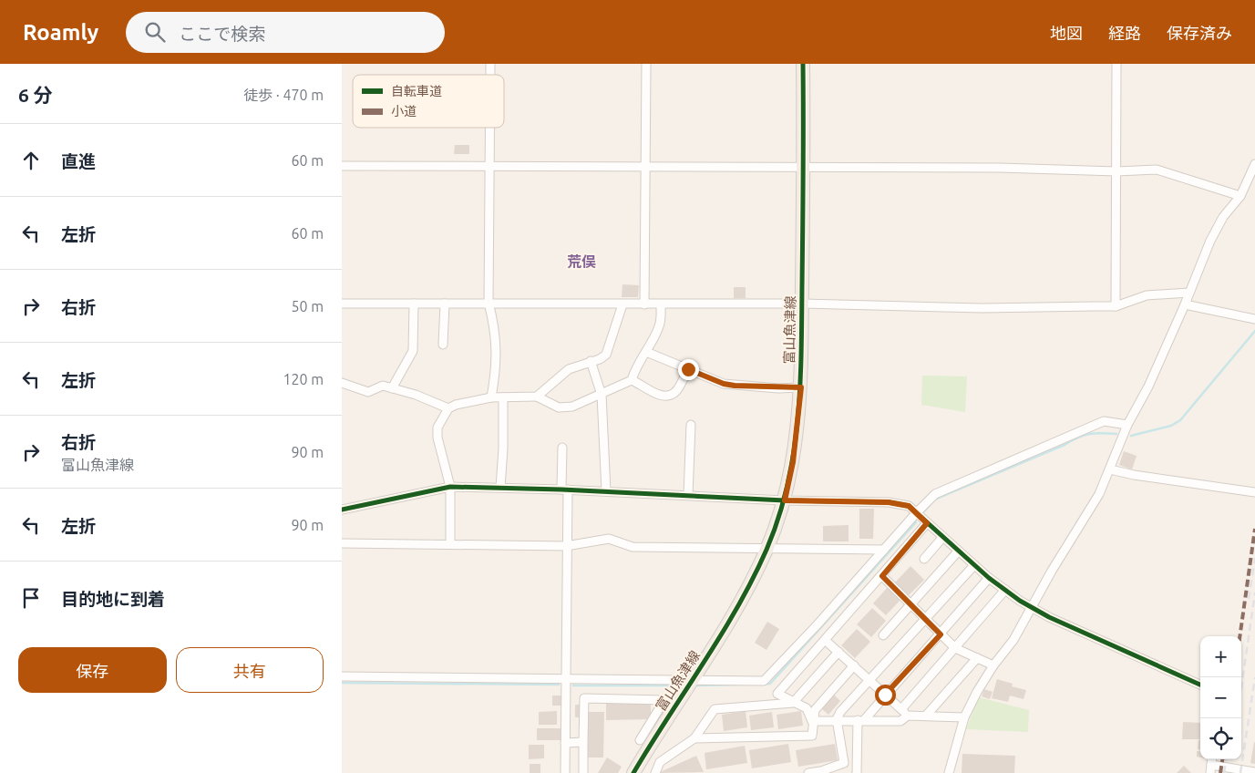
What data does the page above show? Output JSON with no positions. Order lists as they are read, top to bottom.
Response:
{
  "streets": {
    "main road": ["富山魚津線"]
  },
  "districts": ["荒俣"],
  "legend": ["自転車道", "小道"],
  "page": {
    "header": "Roamly",
    "search": "ここで検索",
    "nav": ["地図", "経路", "保存済み"],
    "heading": ["6 分", "徒歩 · 470 m"],
    "list": [
      ["直進", "60 m"],
      ["左折", "60 m"],
      ["右折", "50 m"],
      ["左折", "120 m"],
      ["右折", "富山魚津線", "90 m"],
      ["左折", "90 m"],
      "目的地に到着"
    ],
    "buttons": ["保存", "共有"],
    "map_buttons": ["+", "−"]
  }
}
